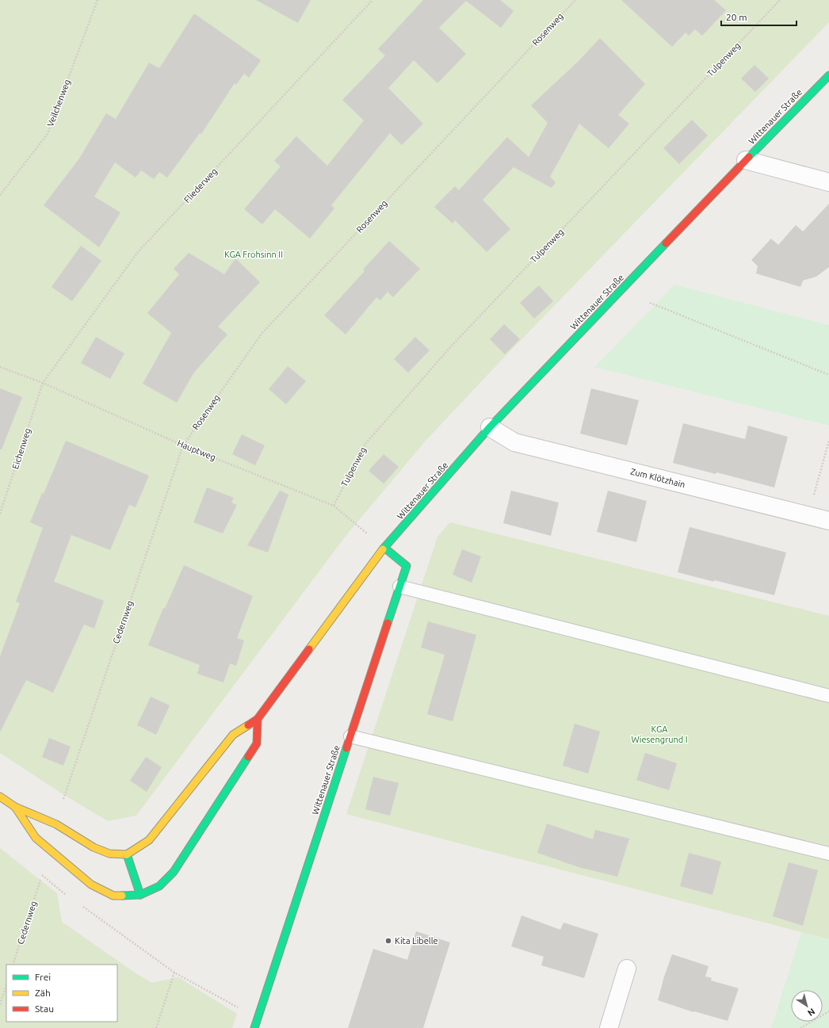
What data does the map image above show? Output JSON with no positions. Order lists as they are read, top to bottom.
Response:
{
  "streets": {
    "street": ["Wittenauer Straße", "Zum Klötzhain"],
    "path": [
      "Rosenweg",
      "Tulpenweg",
      "Veilchenweg",
      "Fliederweg",
      "Eichenweg",
      "Hauptweg",
      "Cedernweg"
    ]
  },
  "crossings": [
    ["Rosenweg", "Hauptweg"],
    ["Rosenweg", "Cedernweg"],
    ["Tulpenweg", "Hauptweg"],
    ["Wittenauer Straße", "Hauptweg"],
    ["Wittenauer Straße", "Zum Klötzhain"],
    ["Fliederweg", "Eichenweg"],
    ["Fliederweg", "Hauptweg"],
    ["Eichenweg", "Hauptweg"],
    ["Hauptweg", "Cedernweg"]
  ],
  "parks": ["KGA Frohsinn II", "KGA Wiesengrund I"],
  "places": ["Kita Libelle"],
  "legend": ["Frei", "Zäh", "Stau"],
  "scale_bar": "20 m",
  "north": "bottom right"
}
